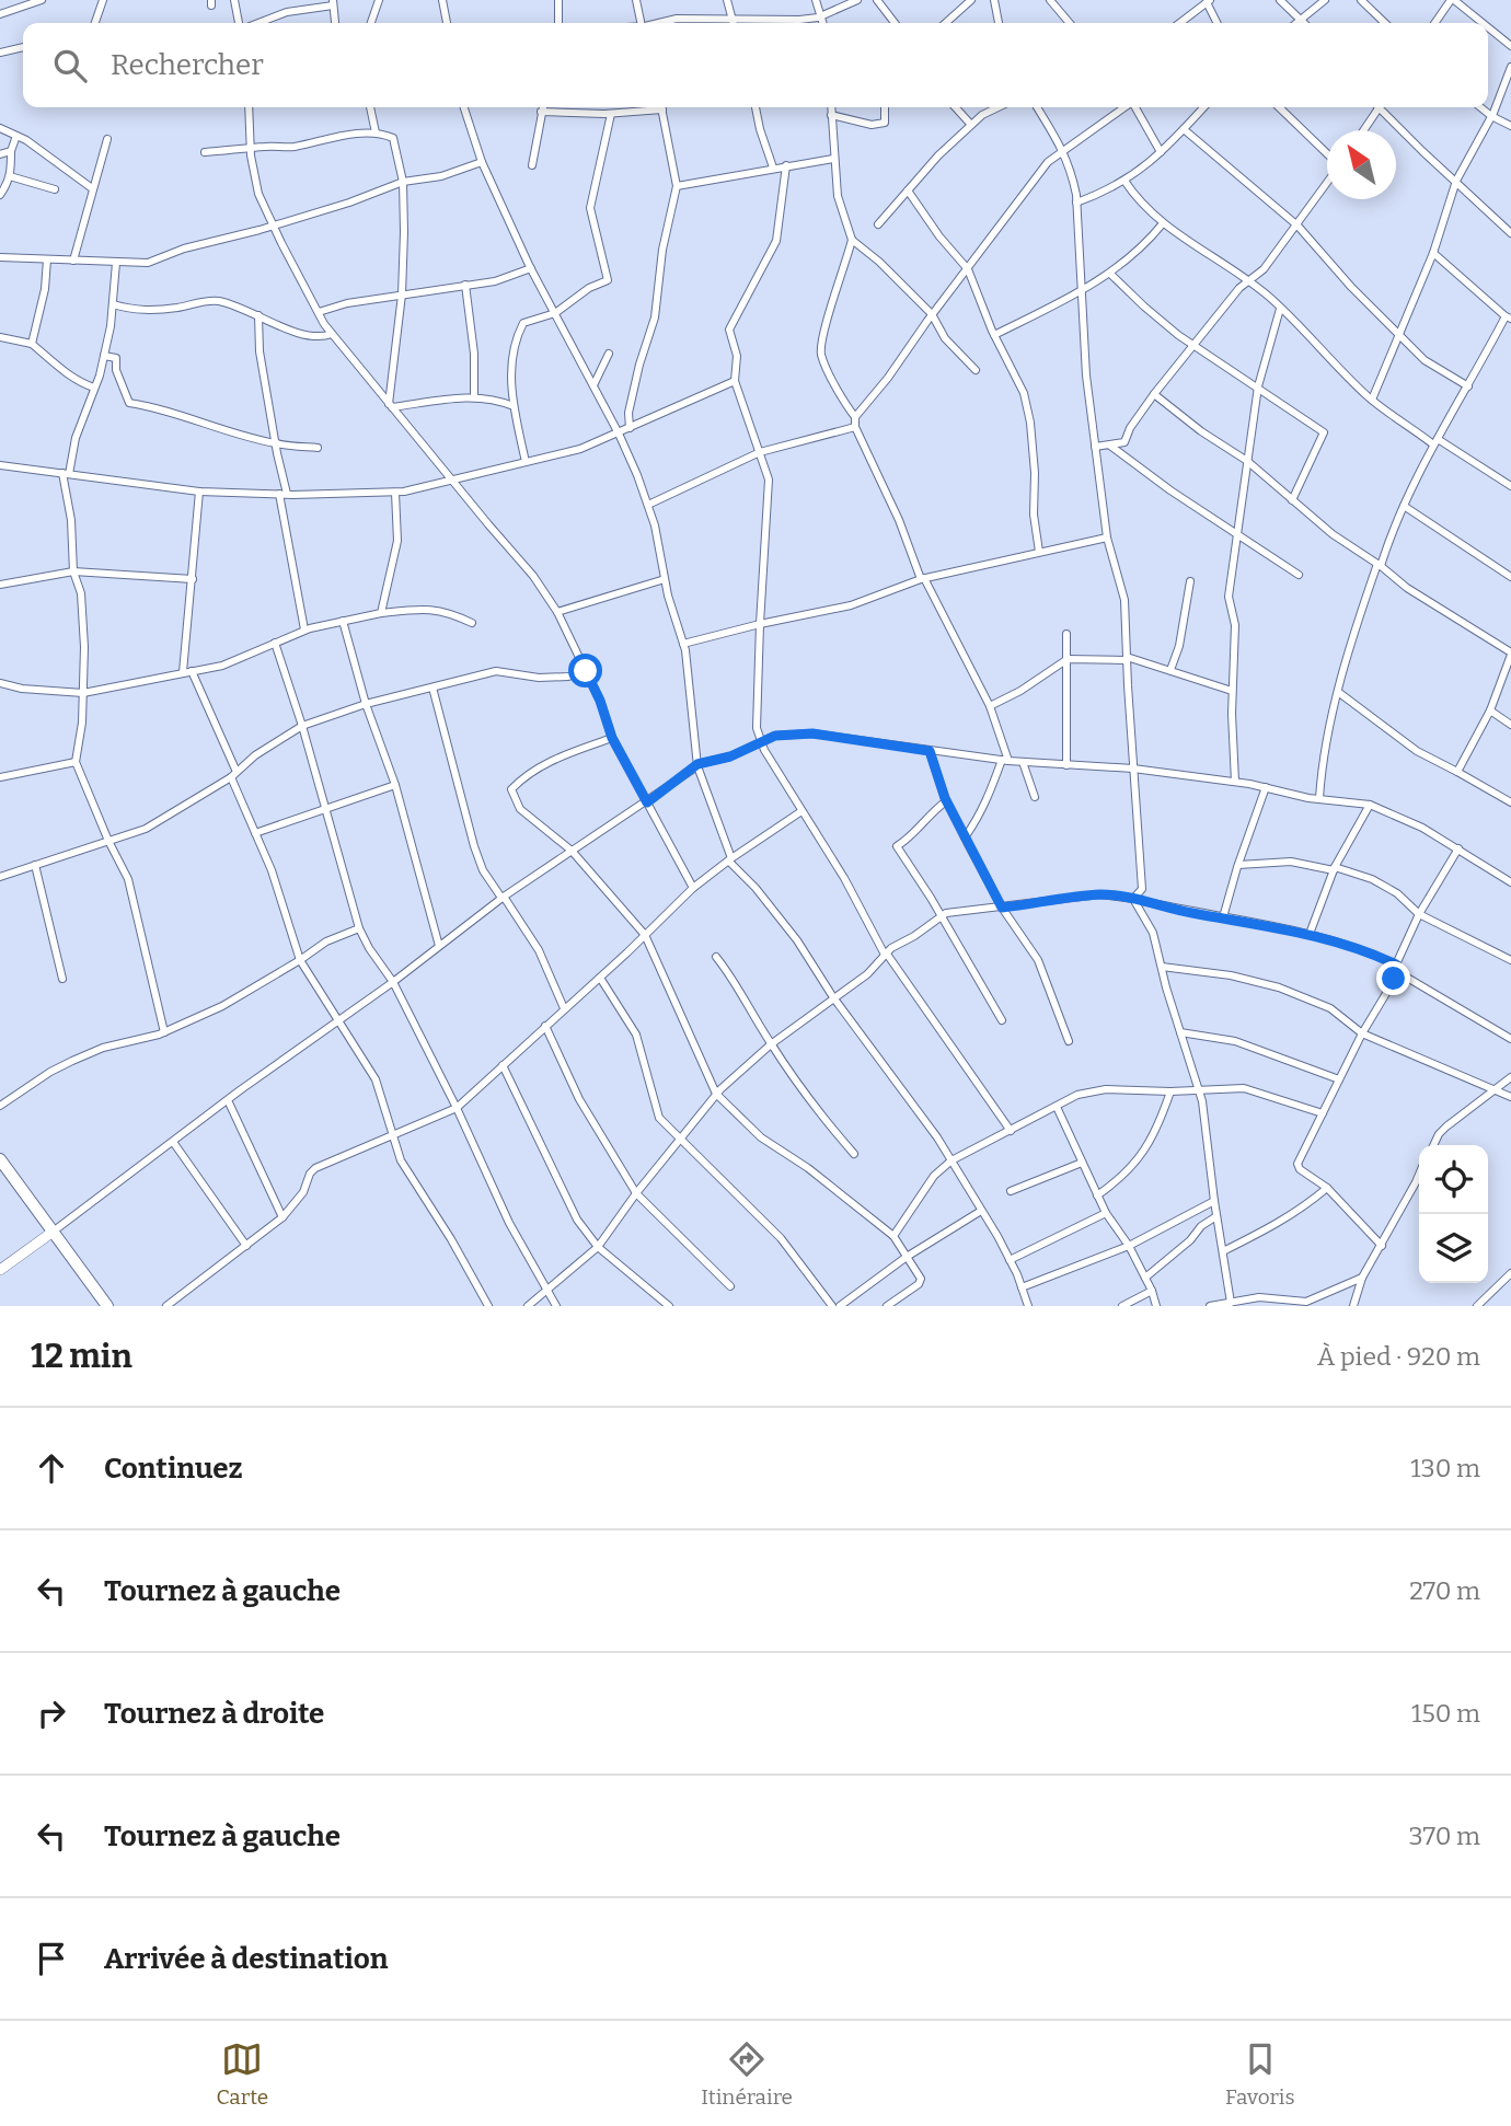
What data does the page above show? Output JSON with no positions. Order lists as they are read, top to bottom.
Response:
{
  "north": "top left",
  "page": {
    "search": "Rechercher",
    "heading": ["12 min", "À pied · 920 m"],
    "list": [
      ["Continuez", "130 m"],
      ["Tournez à gauche", "270 m"],
      ["Tournez à droite", "150 m"],
      ["Tournez à gauche", "370 m"],
      "Arrivée à destination"
    ],
    "nav": ["Carte", "Itinéraire", "Favoris"]
  }
}
